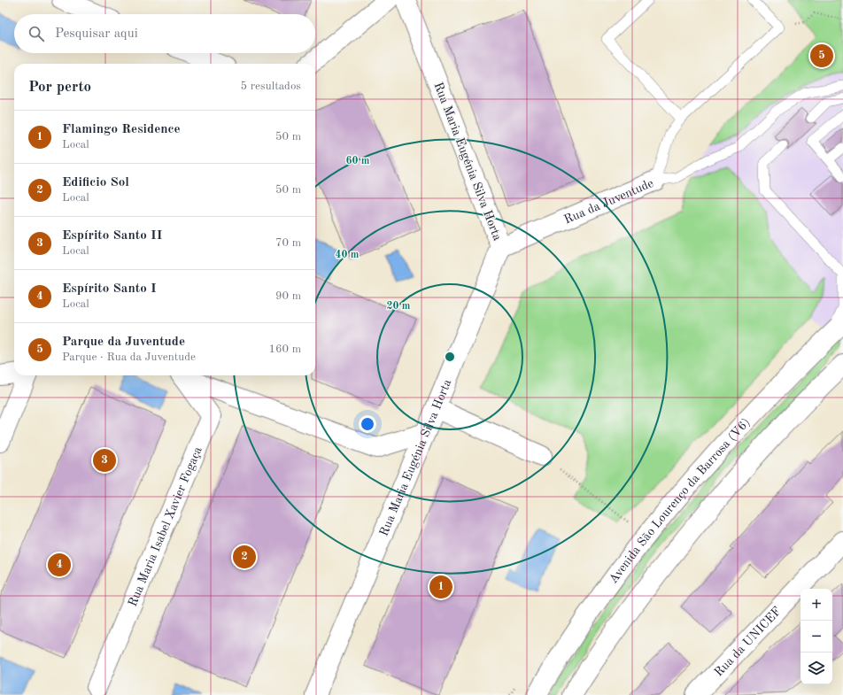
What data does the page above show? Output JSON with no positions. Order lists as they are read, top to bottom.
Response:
{
  "streets": {
    "street": [
      "Rua Maria Eugénia Silva Horta",
      "Rua da Juventude",
      "Avenida São Lourenço da Barrosa (V6)",
      "Rua Maria Isabel Xavier Fogaça",
      "Rua da UNICEF"
    ]
  },
  "crossings": [
    ["Rua Maria Eugénia Silva Horta", "Rua da Juventude"]
  ],
  "page": {
    "search": "Pesquisar aqui",
    "pins": [
      "5",
      "3",
      "2",
      "4",
      "1"
    ],
    "heading": ["Por perto", "5 resultados"],
    "list": [
      {
        "mark": "1",
        "name": "Flamingo Residence",
        "note": "Local",
        "value": "50 m"
      },
      {
        "mark": "2",
        "name": "Edificio Sol",
        "note": "Local",
        "value": "50 m"
      },
      {
        "mark": "3",
        "name": "Espírito Santo II",
        "note": "Local",
        "value": "70 m"
      },
      {
        "mark": "4",
        "name": "Espírito Santo I",
        "note": "Local",
        "value": "90 m"
      },
      {
        "mark": "5",
        "name": "Parque da Juventude",
        "note": "Parque · Rua da Juventude",
        "value": "160 m"
      }
    ],
    "map_buttons": ["+", "−"]
  },
  "rings": ["60 m", "40 m", "20 m"]
}
